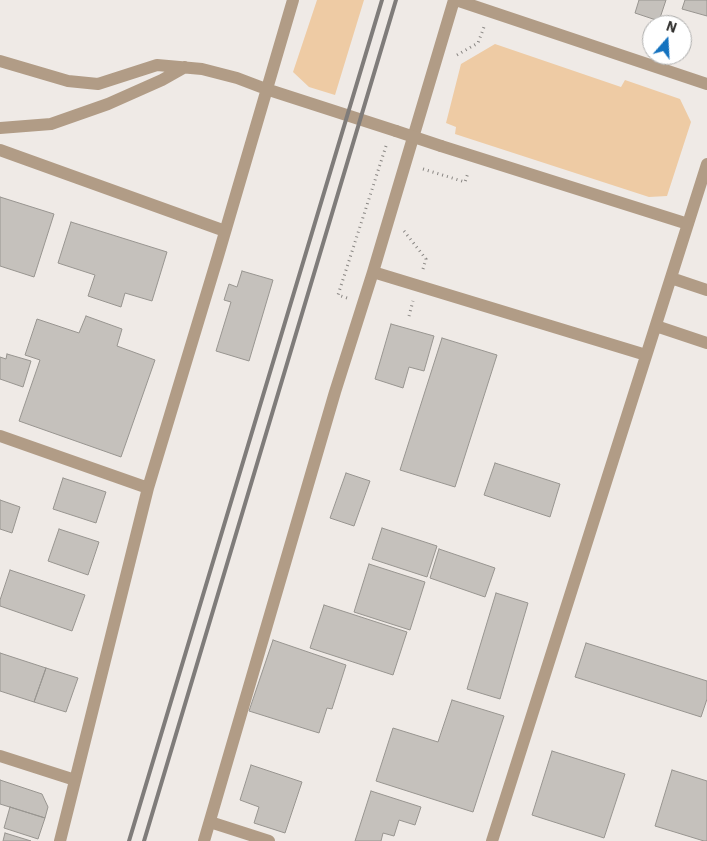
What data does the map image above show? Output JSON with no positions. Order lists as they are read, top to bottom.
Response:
{
  "north": "top"
}
